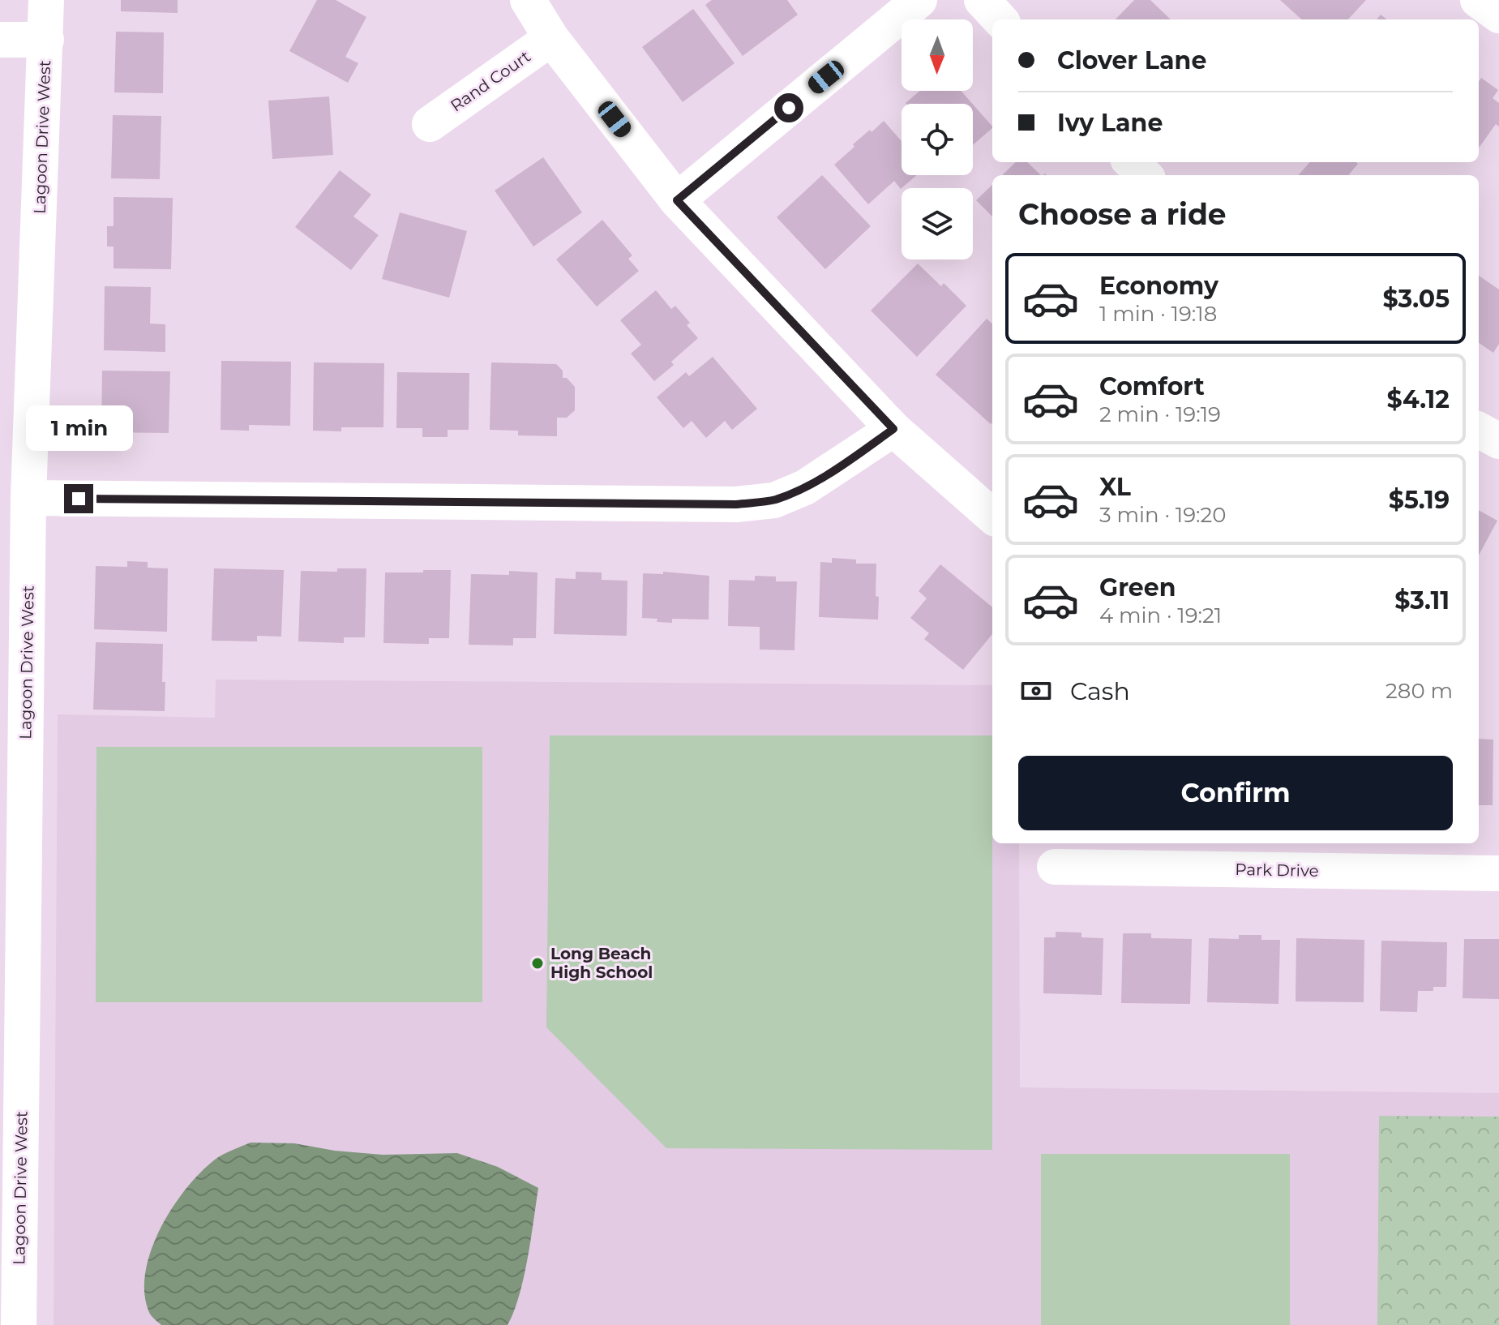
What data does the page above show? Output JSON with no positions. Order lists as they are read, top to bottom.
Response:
{
  "streets": {
    "street": ["Rand Court", "Lagoon Drive West", "Park Drive"]
  },
  "places": ["Long Beach High School"],
  "north": "bottom",
  "page": {
    "banner": ["Clover Lane", "Ivy Lane"],
    "heading": "Choose a ride",
    "list": [
      {
        "name": "Economy",
        "note": "1 min · 19:18",
        "value": "$3.05"
      },
      {
        "name": "Comfort",
        "note": "2 min · 19:19",
        "value": "$4.12"
      },
      {
        "name": "XL",
        "note": "3 min · 19:20",
        "value": "$5.19"
      },
      {
        "name": "Green",
        "note": "4 min · 19:21",
        "value": "$3.11"
      }
    ],
    "bubble": "1 min",
    "pay": ["Cash", "280 m"],
    "buttons": "Confirm"
  }
}
